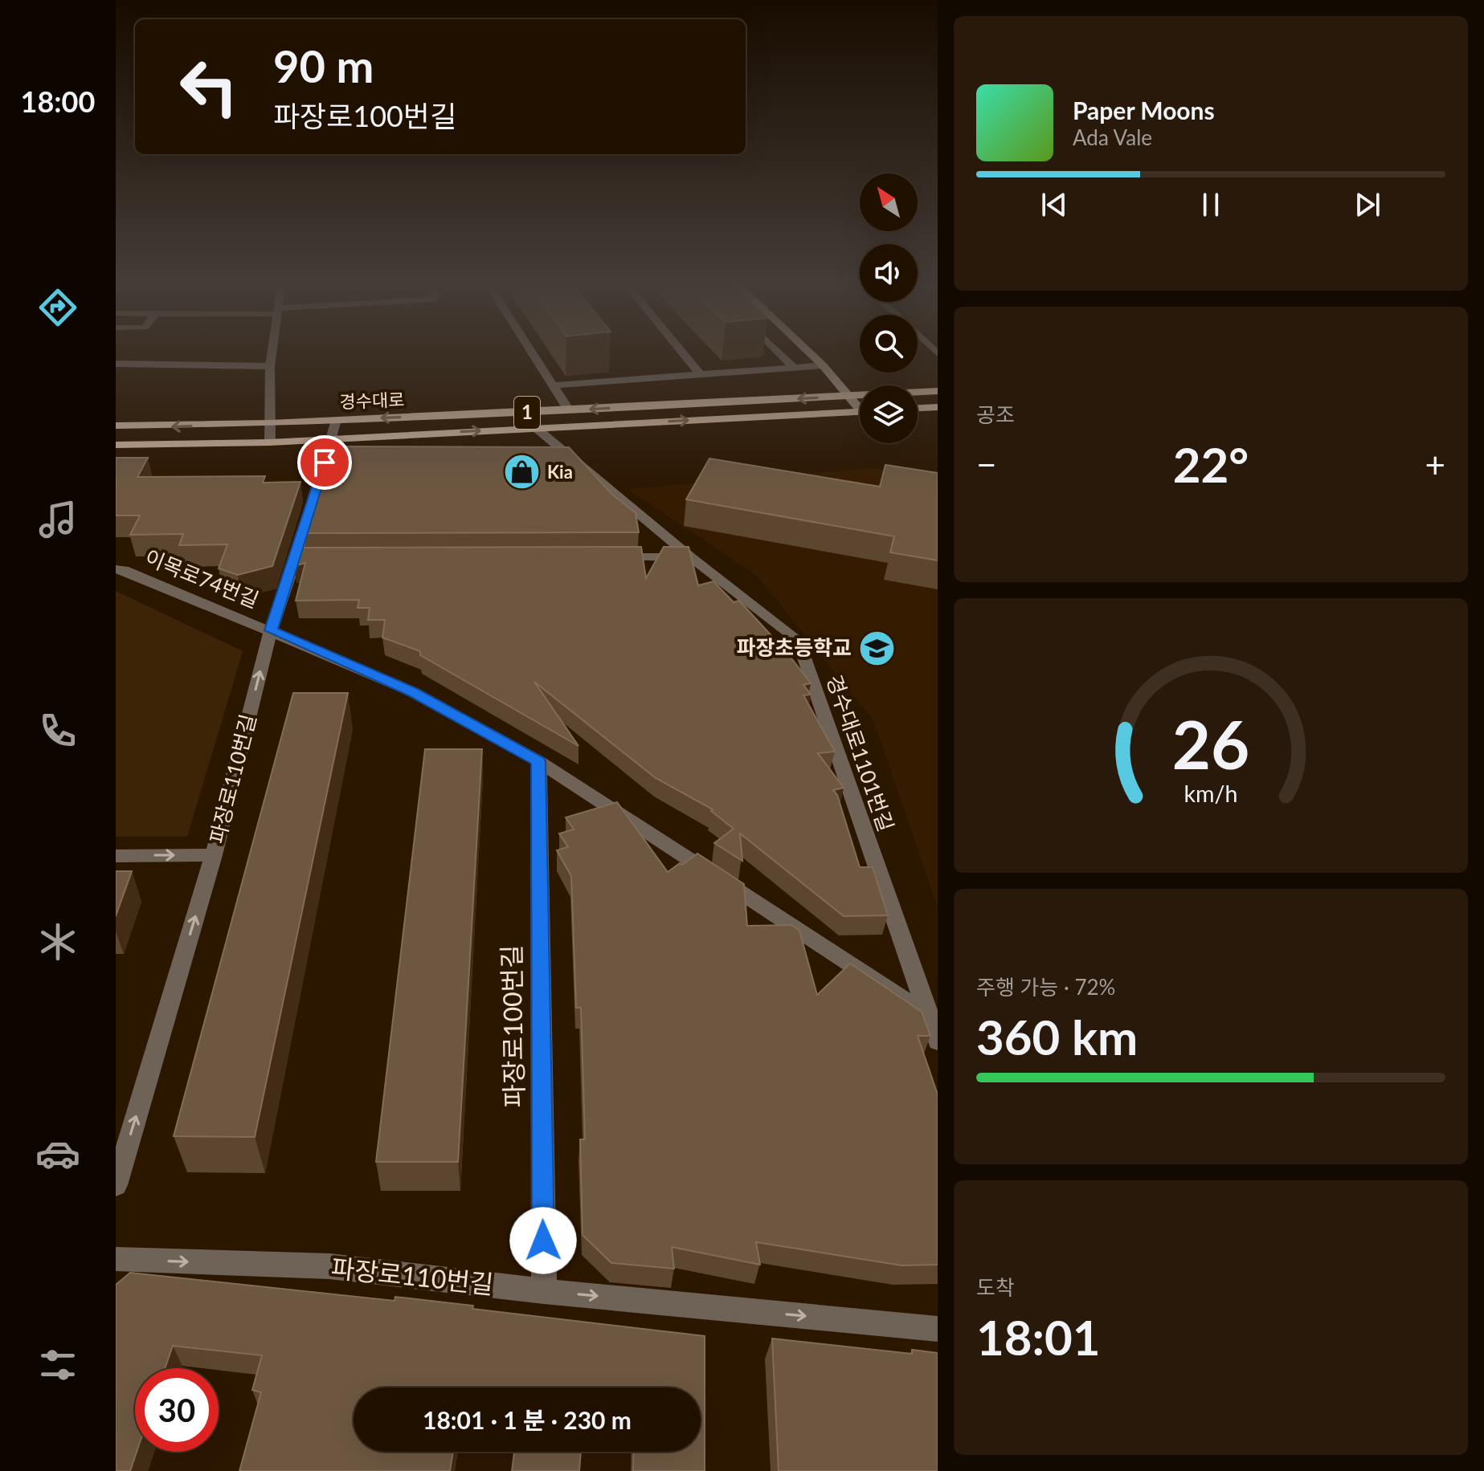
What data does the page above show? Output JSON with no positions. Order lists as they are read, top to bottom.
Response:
{
  "streets": {
    "main road": ["경수대로", "1"],
    "street": [
      "이목로74번길",
      "경수대로1101번길",
      "파장로110번길",
      "파장로100번길"
    ]
  },
  "crossings": [
    ["경수대로", "경수대로1101번길"],
    ["경수대로", "파장로110번길"],
    ["이목로74번길", "파장로110번길"],
    ["파장로110번길", "파장로100번길"]
  ],
  "places": {
    "shop": ["Kia"],
    "school or university": ["파장초등학교"]
  },
  "north": "top left",
  "page": {
    "tabs": "18:00",
    "turn": ["90 m", "파장로100번길"],
    "song": ["Paper Moons", "Ada Vale"],
    "tile": [
      "공조",
      ["주행 가능 · 72%", "360 km"],
      ["도착", "18:01"]
    ],
    "heat": ["−", "22°", "+"],
    "limit": "30",
    "trip": "18:01 · 1 분 · 230 m",
    "gauge": ["26", "km/h"]
  }
}
